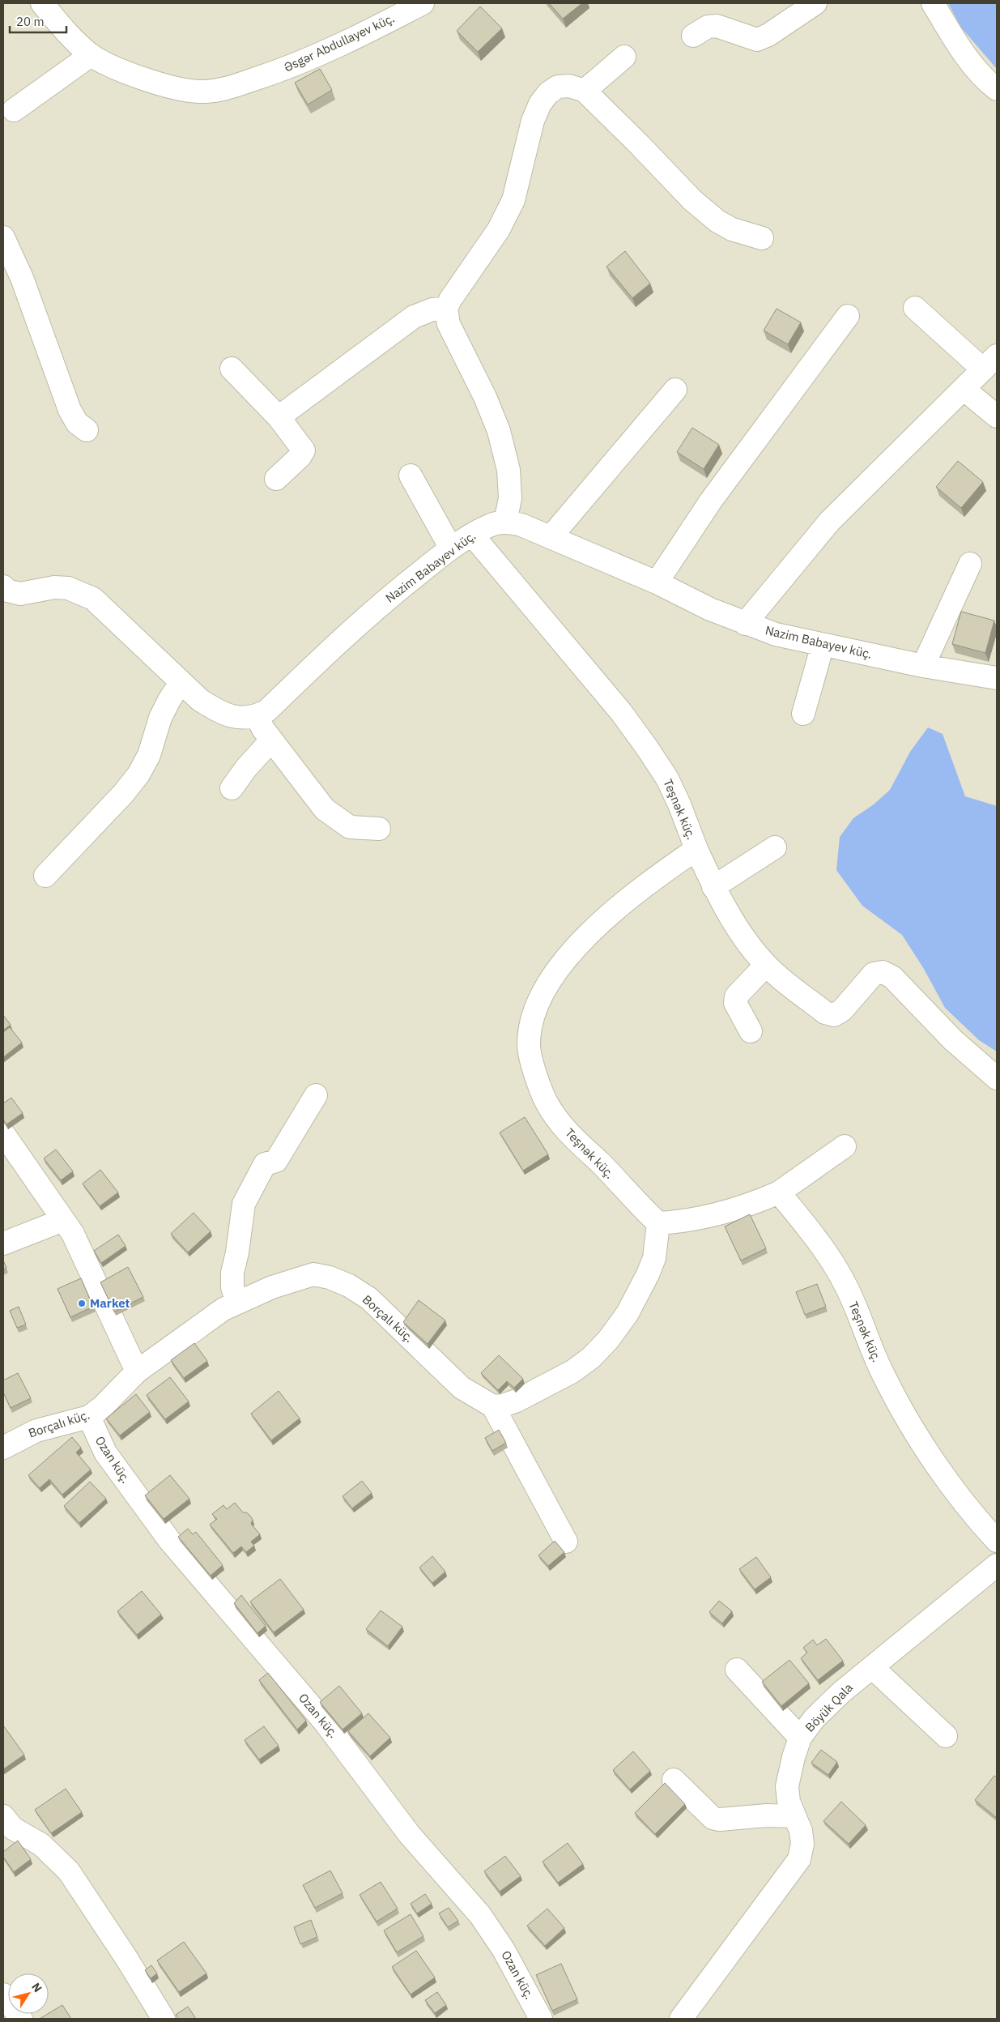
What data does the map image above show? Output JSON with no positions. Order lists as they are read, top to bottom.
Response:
{
  "streets": {
    "street": [
      "Əsgər Abdullayev küç.",
      "Nazim Babayev küç.",
      "Teşnək küç.",
      "Borçalı küç.",
      "Ozan küç.",
      "Böyük Qala"
    ]
  },
  "crossings": [
    ["Nazim Babayev küç.", "Teşnək küç."],
    ["Borçalı küç.", "Ozan küç."]
  ],
  "places": ["Market"],
  "scale_bar": "20 m",
  "north": "top right"
}
